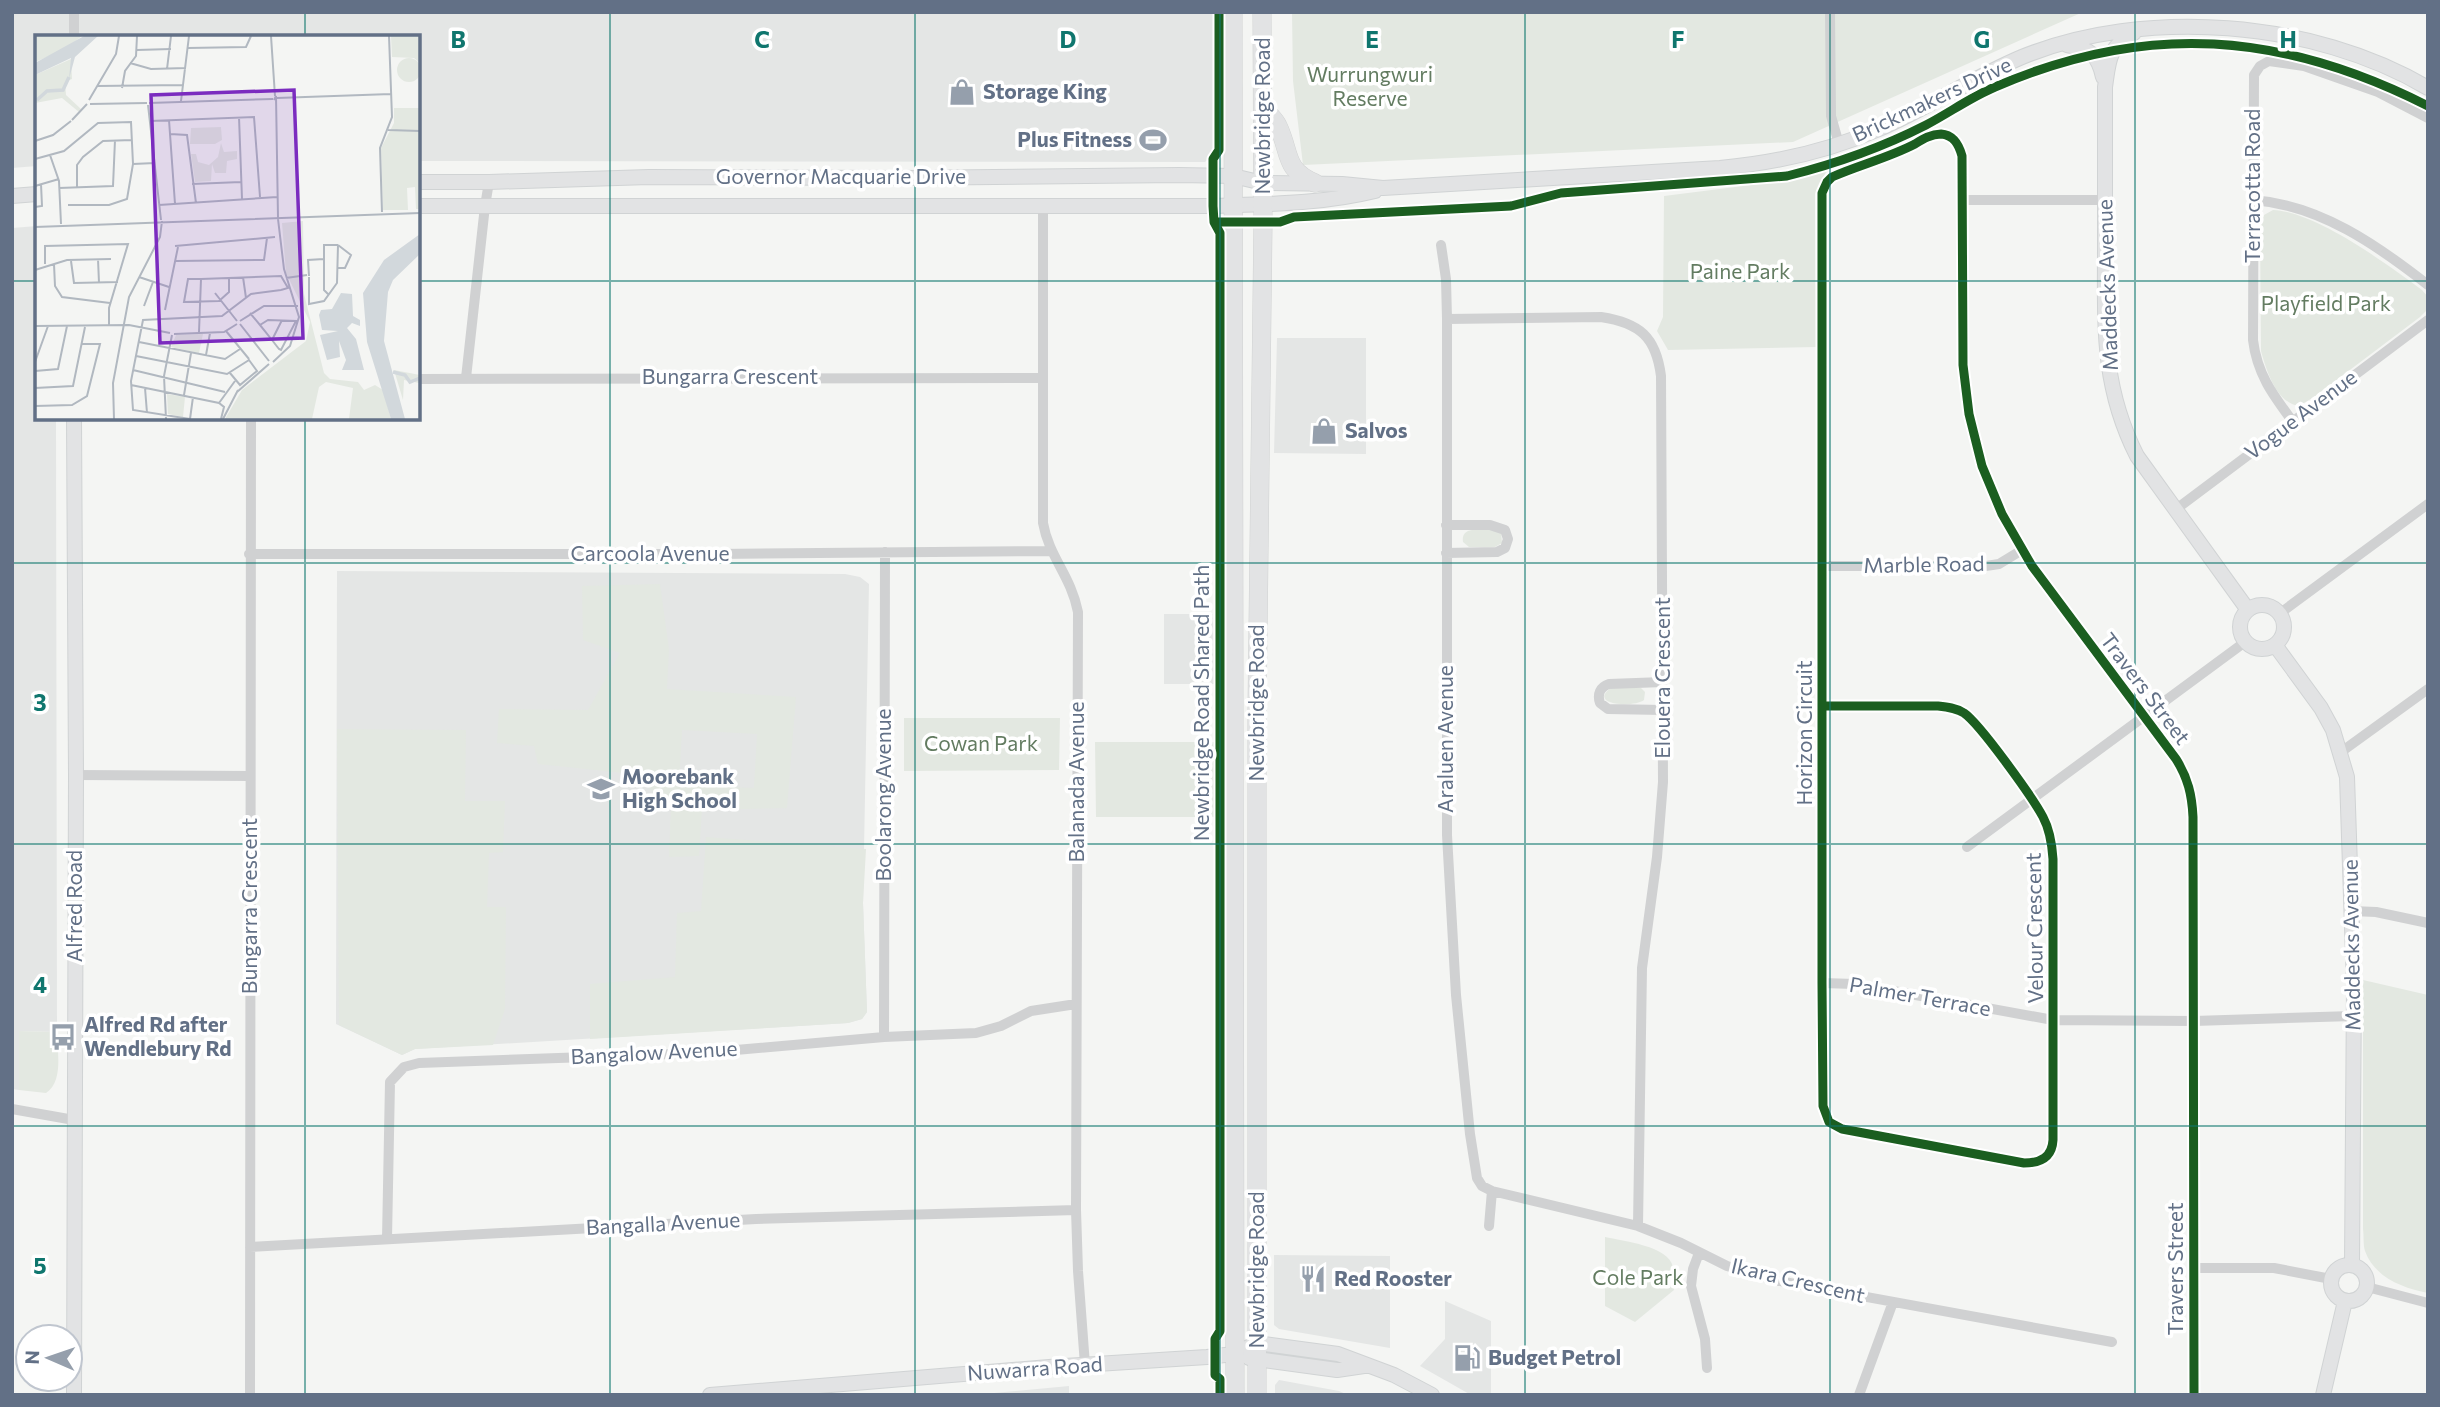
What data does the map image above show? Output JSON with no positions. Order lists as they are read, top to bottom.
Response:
{
  "streets": {
    "highway": ["Newbridge Road"],
    "street": [
      "Brickmakers Drive",
      "Governor Macquarie Drive",
      "Terracotta Road",
      "Maddecks Avenue",
      "Bungarra Crescent",
      "Vogue Avenue",
      "Carcoola Avenue",
      "Marble Road",
      "Elouera Crescent",
      "Travers Street",
      "Horizon Circuit",
      "Araluen Avenue",
      "Balanada Avenue",
      "Boolarong Avenue",
      "Alfred Road",
      "Velour Crescent",
      "Palmer Terrace",
      "Bangalow Avenue",
      "Bangalla Avenue",
      "Ikara Crescent",
      "Nuwarra Road"
    ],
    "cycle path": ["Newbridge Road Shared Path"]
  },
  "crossings": [
    ["Brickmakers Drive", "Newbridge Road"],
    ["Brickmakers Drive", "Governor Macquarie Drive"],
    ["Brickmakers Drive", "Maddecks Avenue"],
    ["Newbridge Road", "Governor Macquarie Drive"],
    ["Newbridge Road", "Nuwarra Road"],
    ["Governor Macquarie Drive", "Balanada Avenue"],
    ["Terracotta Road", "Vogue Avenue"],
    ["Maddecks Avenue", "Vogue Avenue"],
    ["Maddecks Avenue", "Palmer Terrace"],
    ["Bungarra Crescent", "Carcoola Avenue"],
    ["Bungarra Crescent", "Balanada Avenue"],
    ["Bungarra Crescent", "Bangalla Avenue"],
    ["Carcoola Avenue", "Balanada Avenue"],
    ["Carcoola Avenue", "Boolarong Avenue"],
    ["Marble Road", "Travers Street"],
    ["Marble Road", "Horizon Circuit"],
    ["Elouera Crescent", "Araluen Avenue"],
    ["Elouera Crescent", "Ikara Crescent"],
    ["Travers Street", "Horizon Circuit"],
    ["Travers Street", "Palmer Terrace"],
    ["Horizon Circuit", "Velour Crescent"],
    ["Horizon Circuit", "Palmer Terrace"],
    ["Araluen Avenue", "Ikara Crescent"],
    ["Balanada Avenue", "Bangalow Avenue"],
    ["Balanada Avenue", "Bangalla Avenue"],
    ["Balanada Avenue", "Nuwarra Road"],
    ["Boolarong Avenue", "Bangalow Avenue"],
    ["Velour Crescent", "Palmer Terrace"],
    ["Bangalow Avenue", "Bangalla Avenue"]
  ],
  "parks": [
    "Wurrungwuri Reserve",
    "Paine Park",
    "Playfield Park",
    "Cowan Park",
    "Cole Park"
  ],
  "places": {
    "shop": ["Storage King", "Salvos"],
    "sports": ["Plus Fitness"],
    "school or university": ["Moorebank High School"],
    "bus stop": ["Alfred Rd after Wendlebury Rd"],
    "restaurant": ["Red Rooster"],
    "fuel station": ["Budget Petrol"]
  },
  "north": "left",
  "grid": {
    "columns": [
      "B",
      "C",
      "D",
      "E",
      "F",
      "G",
      "H"
    ],
    "rows": ["3", "4", "5"]
  }
}
